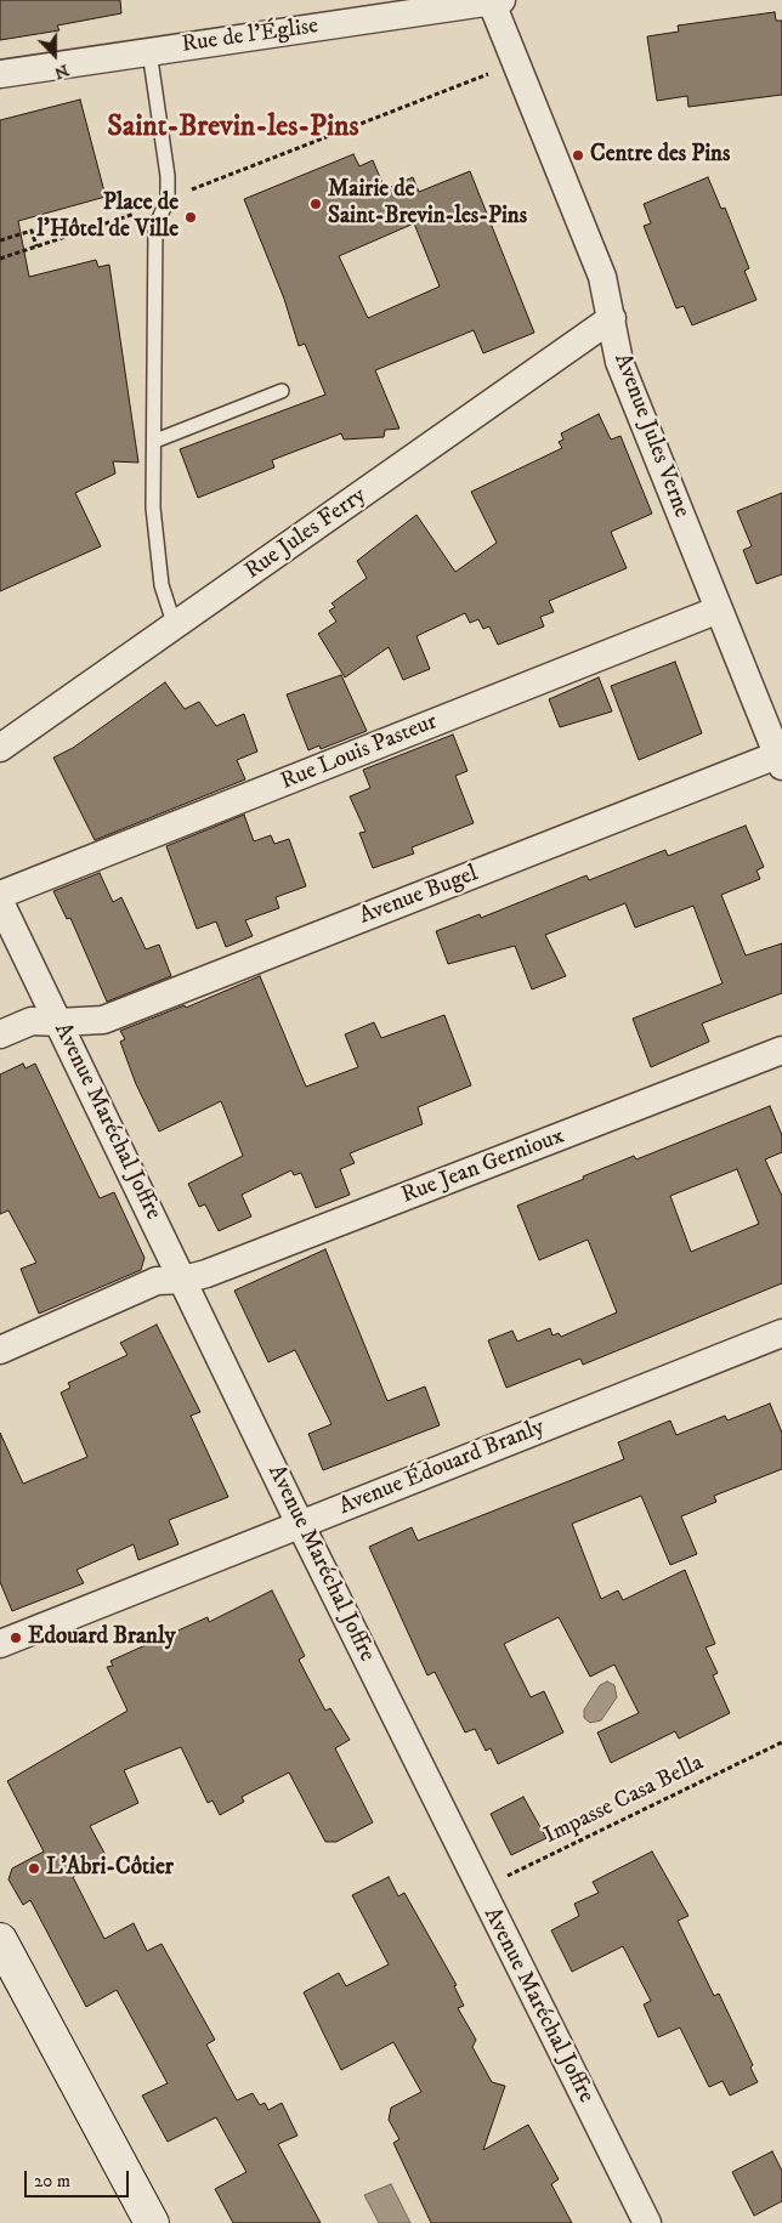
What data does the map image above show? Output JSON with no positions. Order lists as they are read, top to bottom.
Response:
{
  "streets": {
    "street": [
      "Rue de l'Église",
      "Avenue Jules Verne",
      "Rue Jules Ferry",
      "Rue Louis Pasteur",
      "Avenue Bugel",
      "Avenue Maréchal Joffre",
      "Rue Jean Gernioux",
      "Avenue Édouard Branly"
    ],
    "path": ["Impasse Casa Bella"]
  },
  "crossings": [
    ["Rue de l'Église", "Avenue Jules Verne"],
    ["Avenue Jules Verne", "Rue Jules Ferry"],
    ["Avenue Jules Verne", "Rue Louis Pasteur"],
    ["Avenue Jules Verne", "Avenue Bugel"],
    ["Avenue Bugel", "Avenue Maréchal Joffre"],
    ["Avenue Maréchal Joffre", "Rue Jean Gernioux"],
    ["Avenue Maréchal Joffre", "Avenue Édouard Branly"],
    ["Avenue Maréchal Joffre", "Impasse Casa Bella"]
  ],
  "districts": ["Saint-Brevin-les-Pins"],
  "places": [
    "Centre des Pins",
    "Mairie de Saint-Brevin-les-Pins",
    "Place de l'Hôtel de Ville",
    "Edouard Branly",
    "L'Abri-Côtier"
  ],
  "scale_bar": "20 m",
  "north": "bottom"
}
